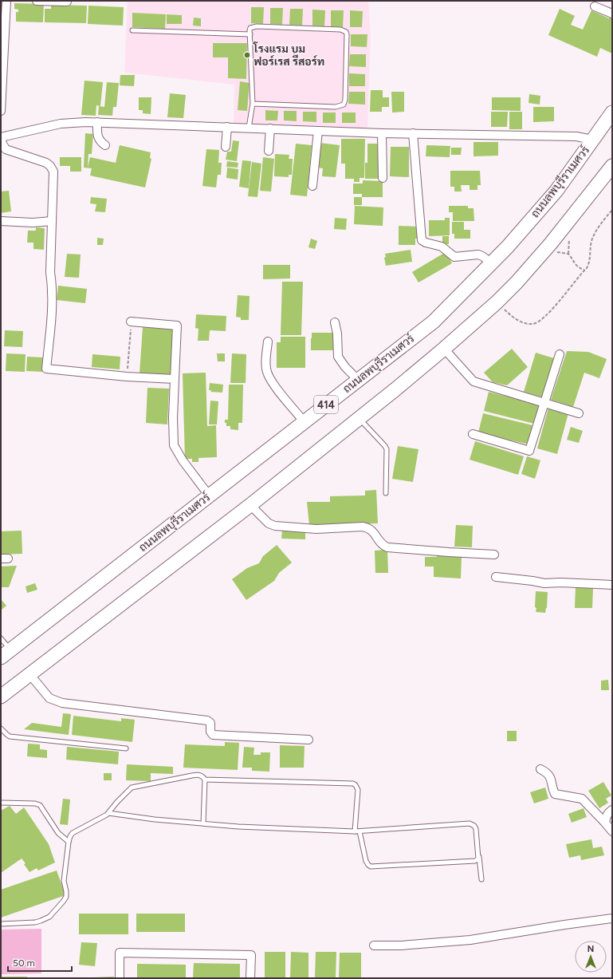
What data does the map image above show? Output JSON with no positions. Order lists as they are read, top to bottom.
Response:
{
  "streets": {
    "main road": ["ถนนลพบุรีราเมศวร์", "414"]
  },
  "places": ["โรงแรม บูม ฟอร์เรส รีสอร์ท"],
  "scale_bar": "50 m",
  "north": "top"
}
